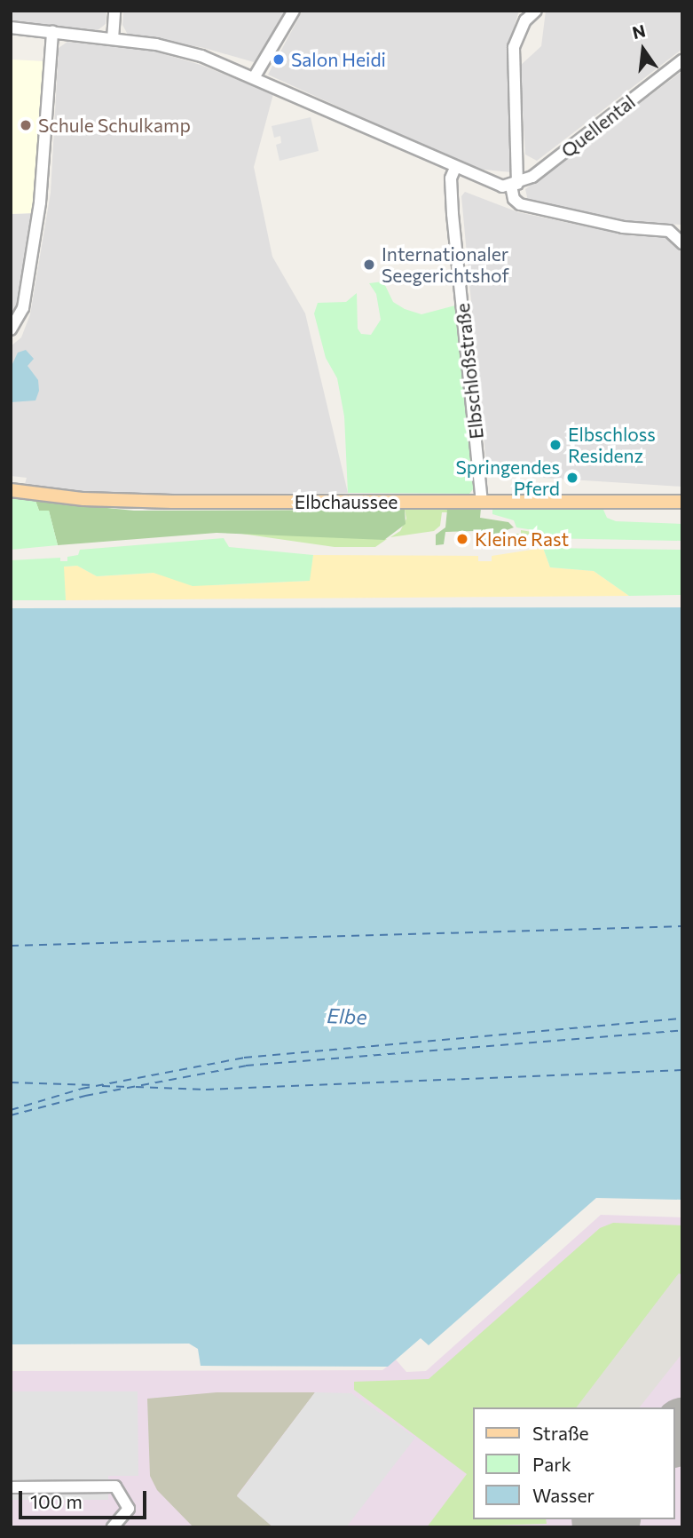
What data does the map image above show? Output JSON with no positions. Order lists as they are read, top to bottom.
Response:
{
  "streets": {
    "main road": ["Elbchaussee"],
    "street": ["Quellental", "Elbschloßstraße"]
  },
  "crossings": [
    ["Elbschloßstraße", "Elbchaussee"]
  ],
  "water": ["Elbe"],
  "places": [
    "Salon Heidi",
    "Schule Schulkamp",
    "Internationaler Seegerichtshof",
    "Elbschloss Residenz",
    "Springendes Pferd",
    "Kleine Rast"
  ],
  "legend": ["Straße", "Park", "Wasser"],
  "scale_bar": "100 m",
  "north": "top"
}
